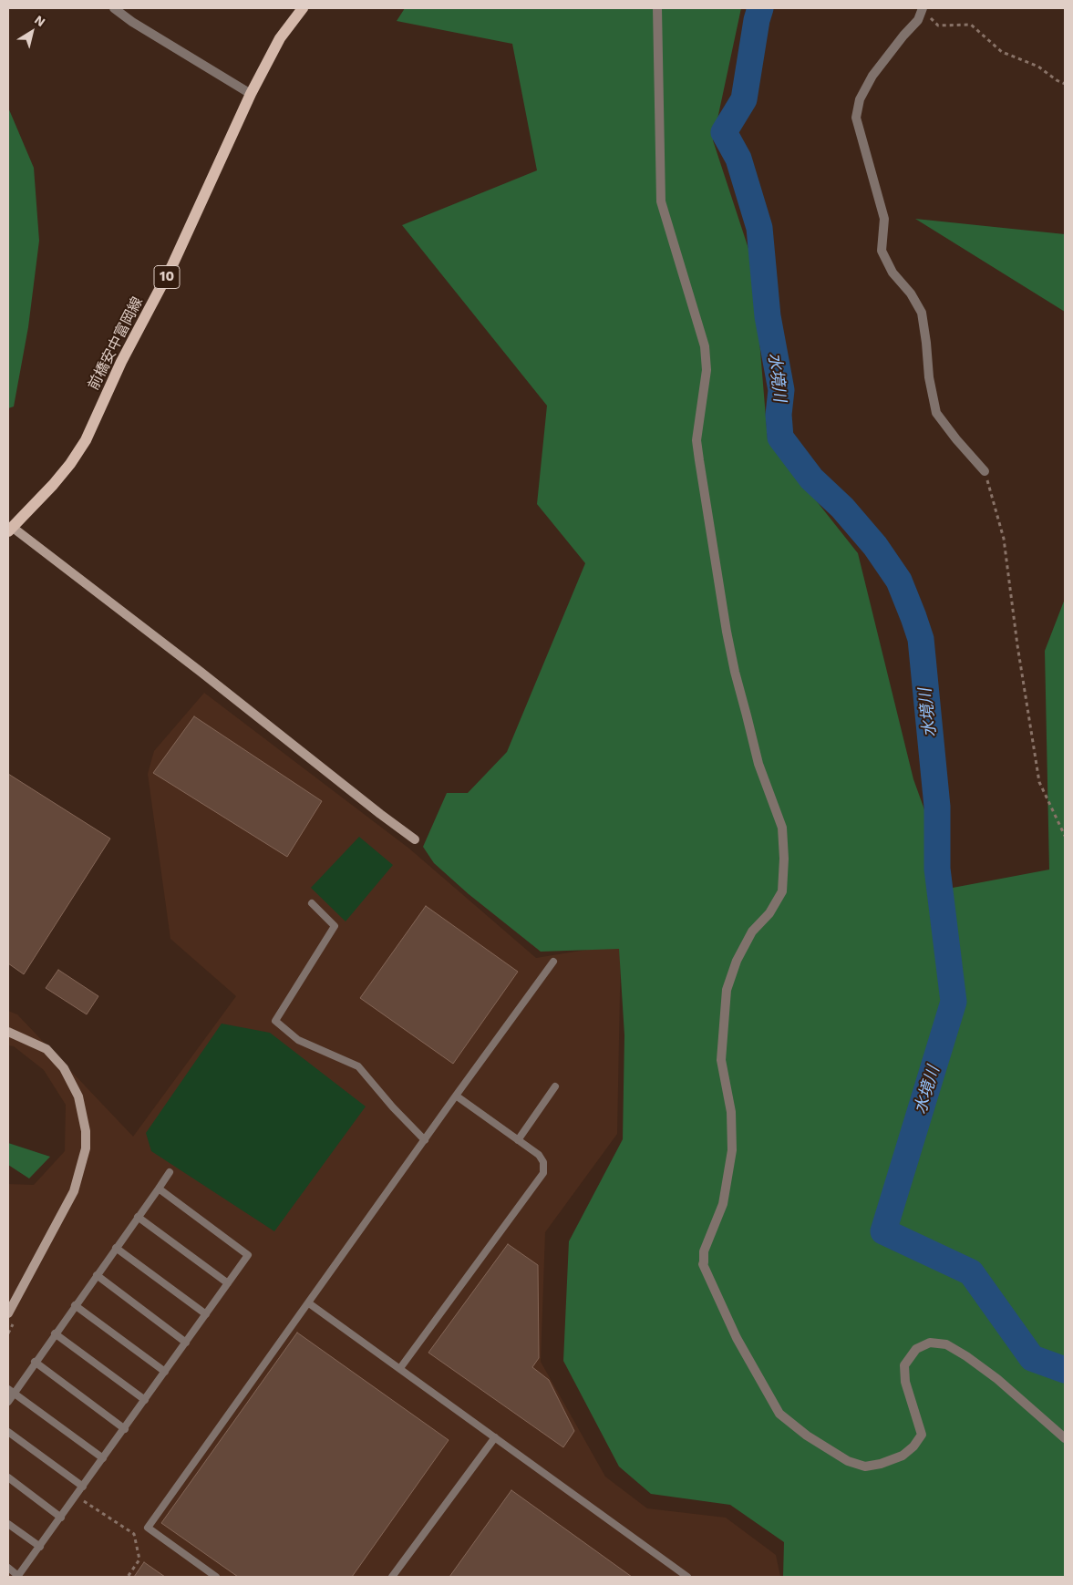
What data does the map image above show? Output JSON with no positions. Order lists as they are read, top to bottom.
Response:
{
  "streets": {
    "main road": ["10", "前橋安中富岡線"]
  },
  "water": ["水境川"],
  "north": "top right"
}
